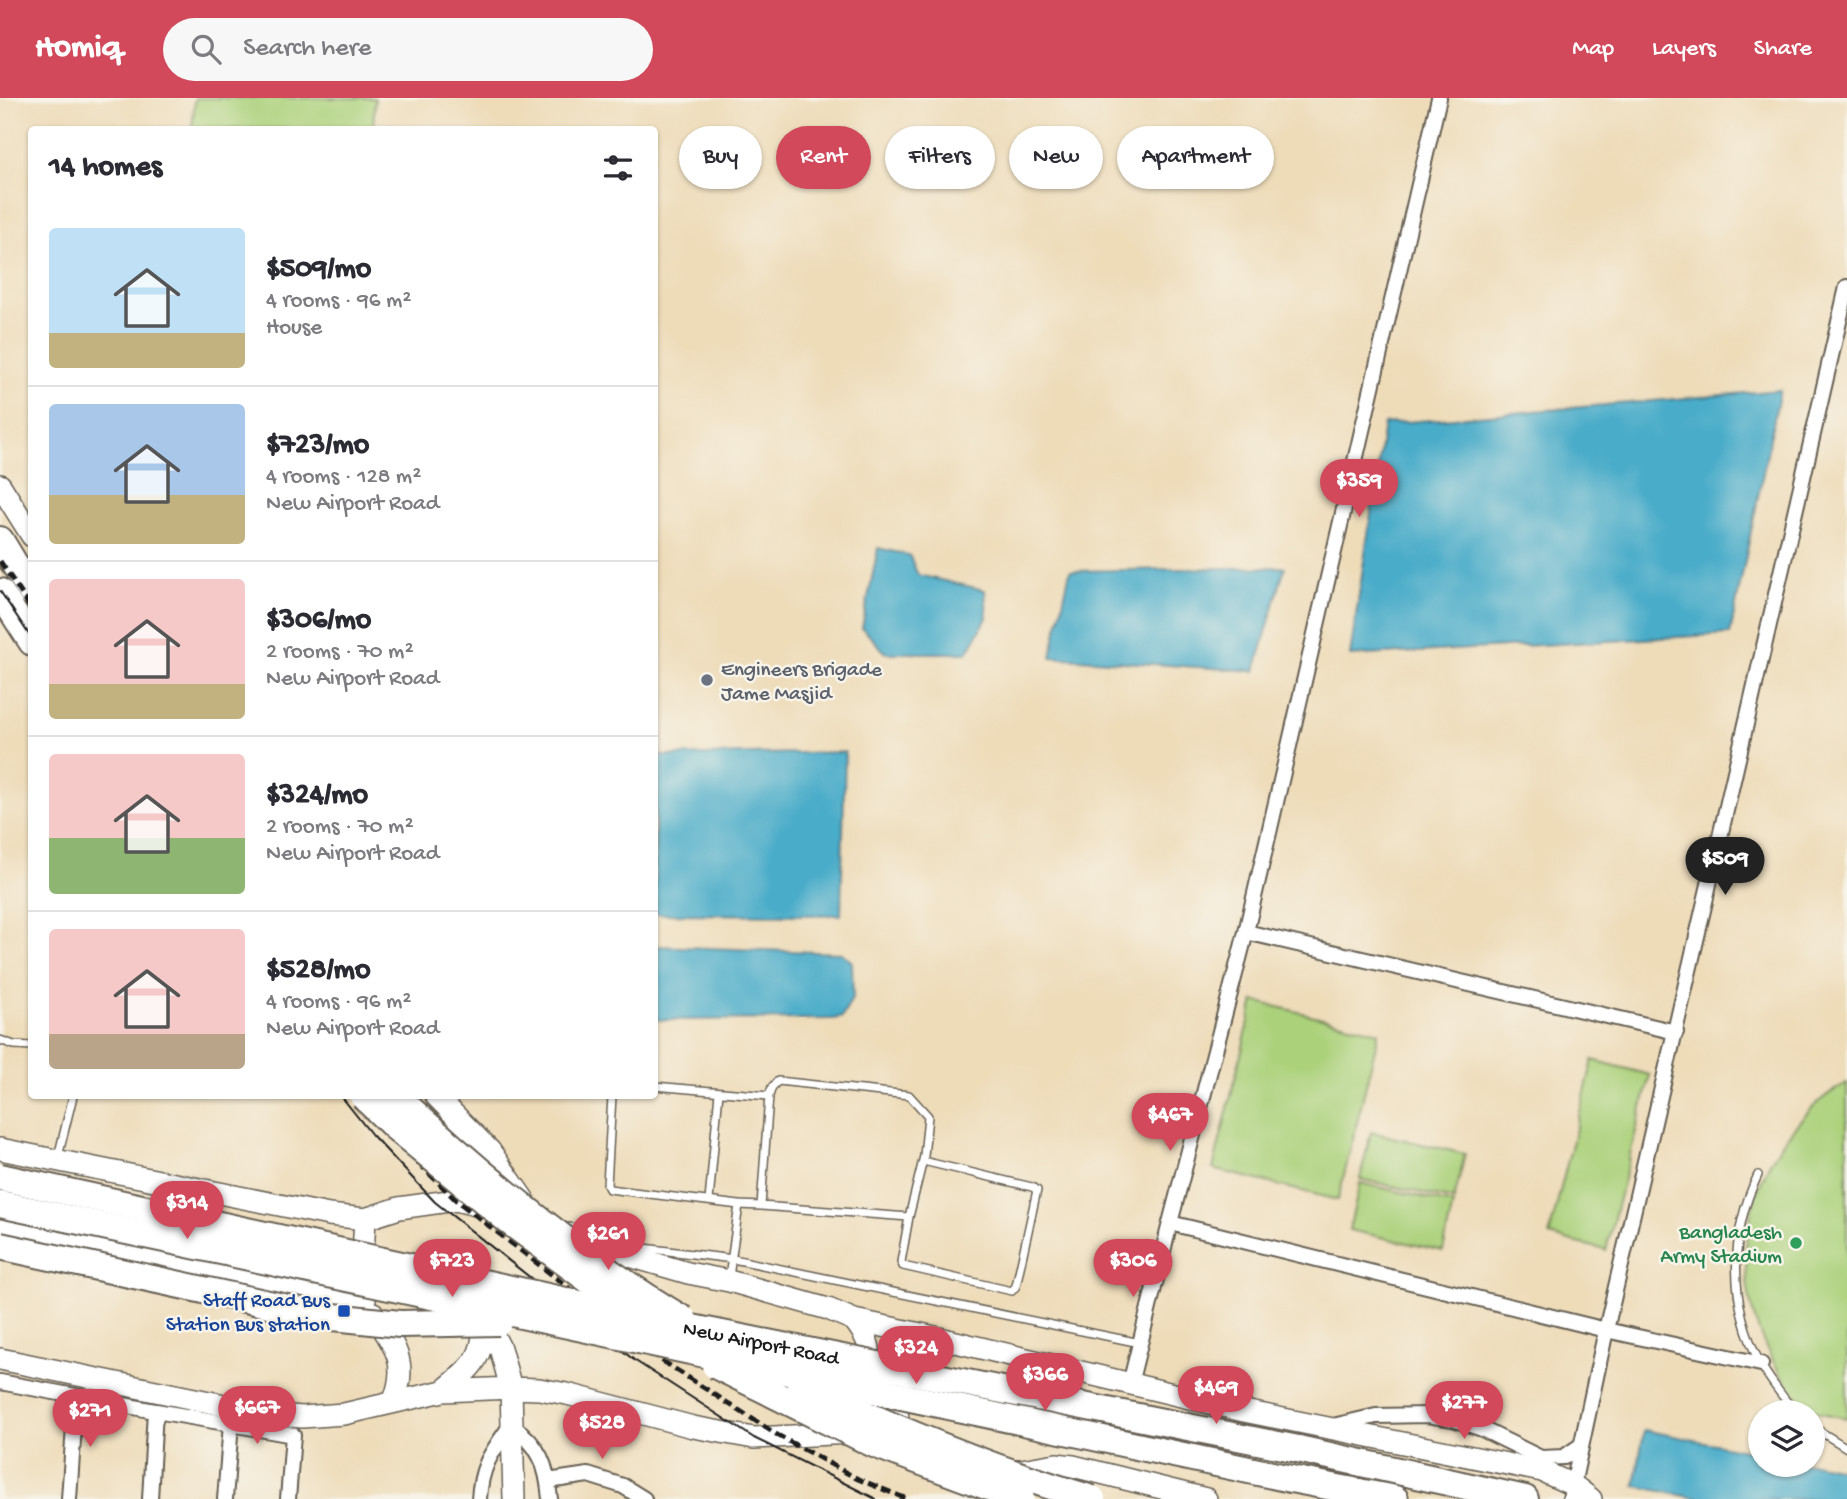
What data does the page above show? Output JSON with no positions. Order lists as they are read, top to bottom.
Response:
{
  "streets": {
    "highway": ["New Airport Road"]
  },
  "places": {
    "other": ["Engineers Brigade Jame Masjid", "Bangladesh Army Stadium"],
    "transit": ["Staff Road Bus Station Bus station"]
  },
  "page": {
    "header": "Homiq",
    "search": "Search here",
    "nav": ["Map", "Layers", "Share"],
    "chip": [
      "Buy",
      "Rent",
      "Filters",
      "New",
      "Apartment"
    ],
    "heading": "14 homes",
    "list": [
      {
        "name": "$509/mo",
        "note": "4 rooms · 96 m² · House"
      },
      {
        "name": "$723/mo",
        "note": "4 rooms · 128 m² · New Airport Road"
      },
      {
        "name": "$306/mo",
        "note": "2 rooms · 70 m² · New Airport Road"
      },
      {
        "name": "$324/mo",
        "note": "2 rooms · 70 m² · New Airport Road"
      },
      {
        "name": "$528/mo",
        "note": "4 rooms · 96 m² · New Airport Road"
      }
    ],
    "price": [
      "$359",
      "$509",
      "$467",
      "$314",
      "$261",
      "$723",
      "$306",
      "$324",
      "$366",
      "$469",
      "$277",
      "$667",
      "$271",
      "$528"
    ]
  }
}
